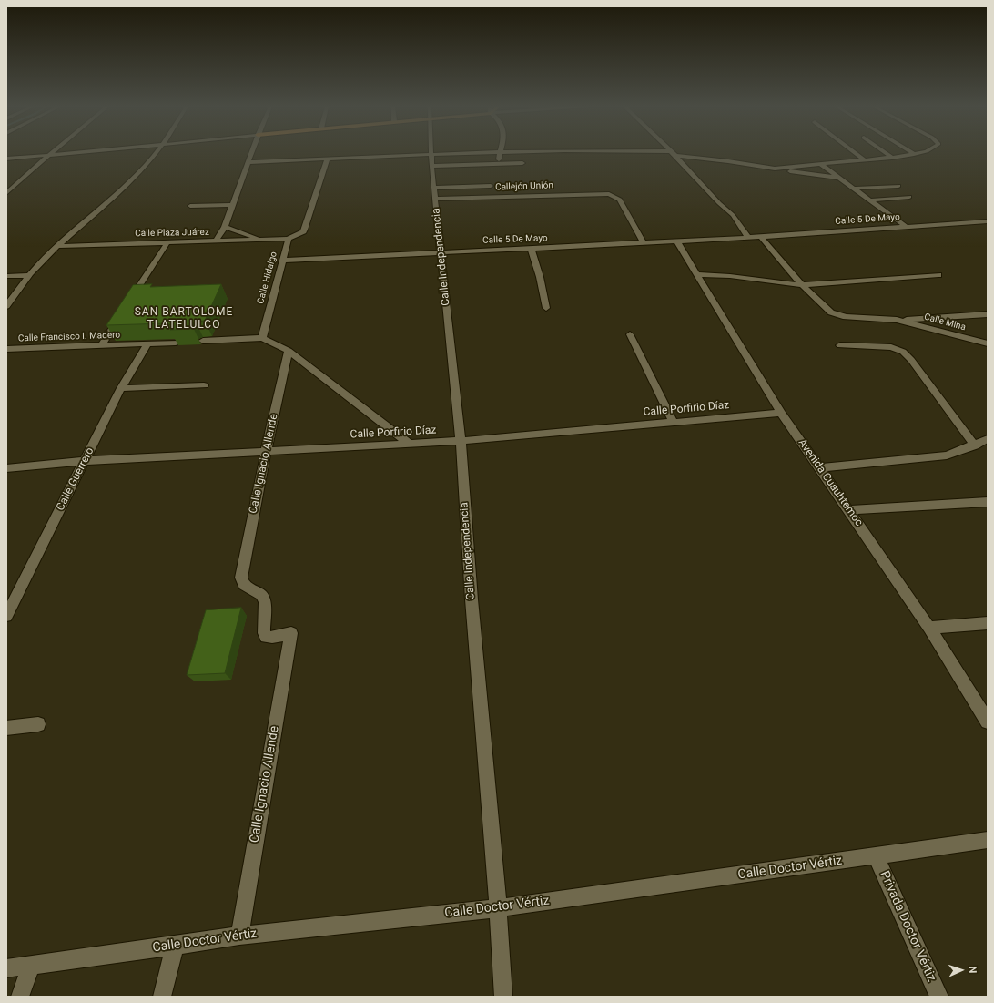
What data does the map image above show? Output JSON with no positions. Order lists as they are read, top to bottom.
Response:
{
  "streets": {
    "street": [
      "Callejón Unión",
      "Calle 5 De Mayo",
      "Calle Plaza Juárez",
      "Calle Independencia",
      "Calle Hidalgo",
      "Calle Mina",
      "Calle Francisco I. Madero",
      "Calle Porfirio Díaz",
      "Calle Ignacio Allende",
      "Calle Guerrero",
      "Avenida Cuauhtemoc",
      "Calle Doctor Vértiz",
      "Privada Doctor Vértiz"
    ]
  },
  "crossings": [
    ["Callejón Unión", "Calle 5 De Mayo"],
    ["Callejón Unión", "Calle Independencia"],
    ["Calle 5 De Mayo", "Calle Independencia"],
    ["Calle 5 De Mayo", "Calle Hidalgo"],
    ["Calle 5 De Mayo", "Avenida Cuauhtemoc"],
    ["Calle Plaza Juárez", "Calle Hidalgo"],
    ["Calle Independencia", "Calle Porfirio Díaz"],
    ["Calle Independencia", "Calle Doctor Vértiz"],
    ["Calle Francisco I. Madero", "Calle Guerrero"],
    ["Calle Porfirio Díaz", "Calle Ignacio Allende"],
    ["Calle Porfirio Díaz", "Calle Guerrero"],
    ["Calle Porfirio Díaz", "Avenida Cuauhtemoc"],
    ["Calle Ignacio Allende", "Calle Doctor Vértiz"],
    ["Calle Doctor Vértiz", "Privada Doctor Vértiz"]
  ],
  "districts": ["SAN BARTOLOME TLATELULCO"],
  "north": "right"
}
